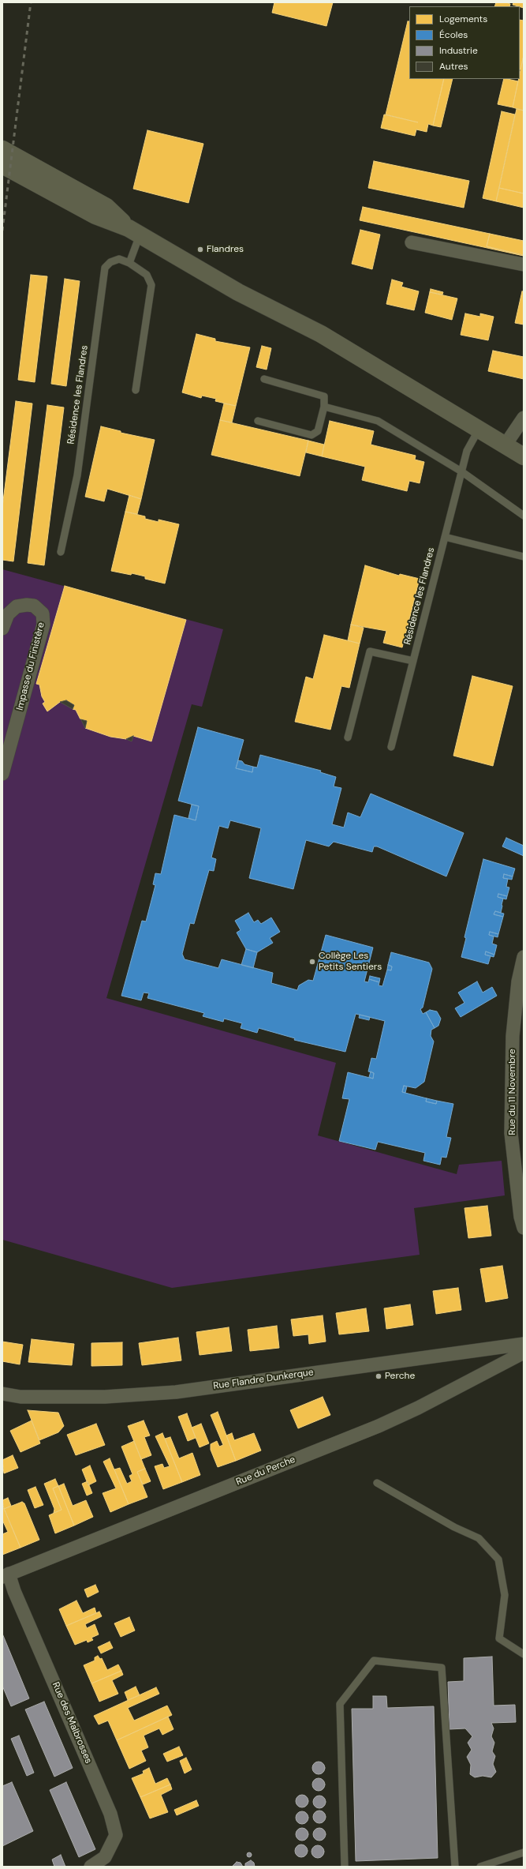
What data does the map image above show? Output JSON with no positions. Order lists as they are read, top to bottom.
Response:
{
  "streets": {
    "street": [
      "Impasse du Finistère",
      "Rue du 11 Novembre",
      "Rue Flandre Dunkerque",
      "Rue du Perche",
      "Rue des Malbrosses"
    ],
    "lane": ["Résidence les Flandres"]
  },
  "crossings": [
    ["Rue du Perche", "Rue des Malbrosses"]
  ],
  "places": ["Flandres", "Collège Les Petits Sentiers", "Perche"],
  "legend": [
    "Logements",
    "Écoles",
    "Industrie",
    "Autres"
  ]
}
